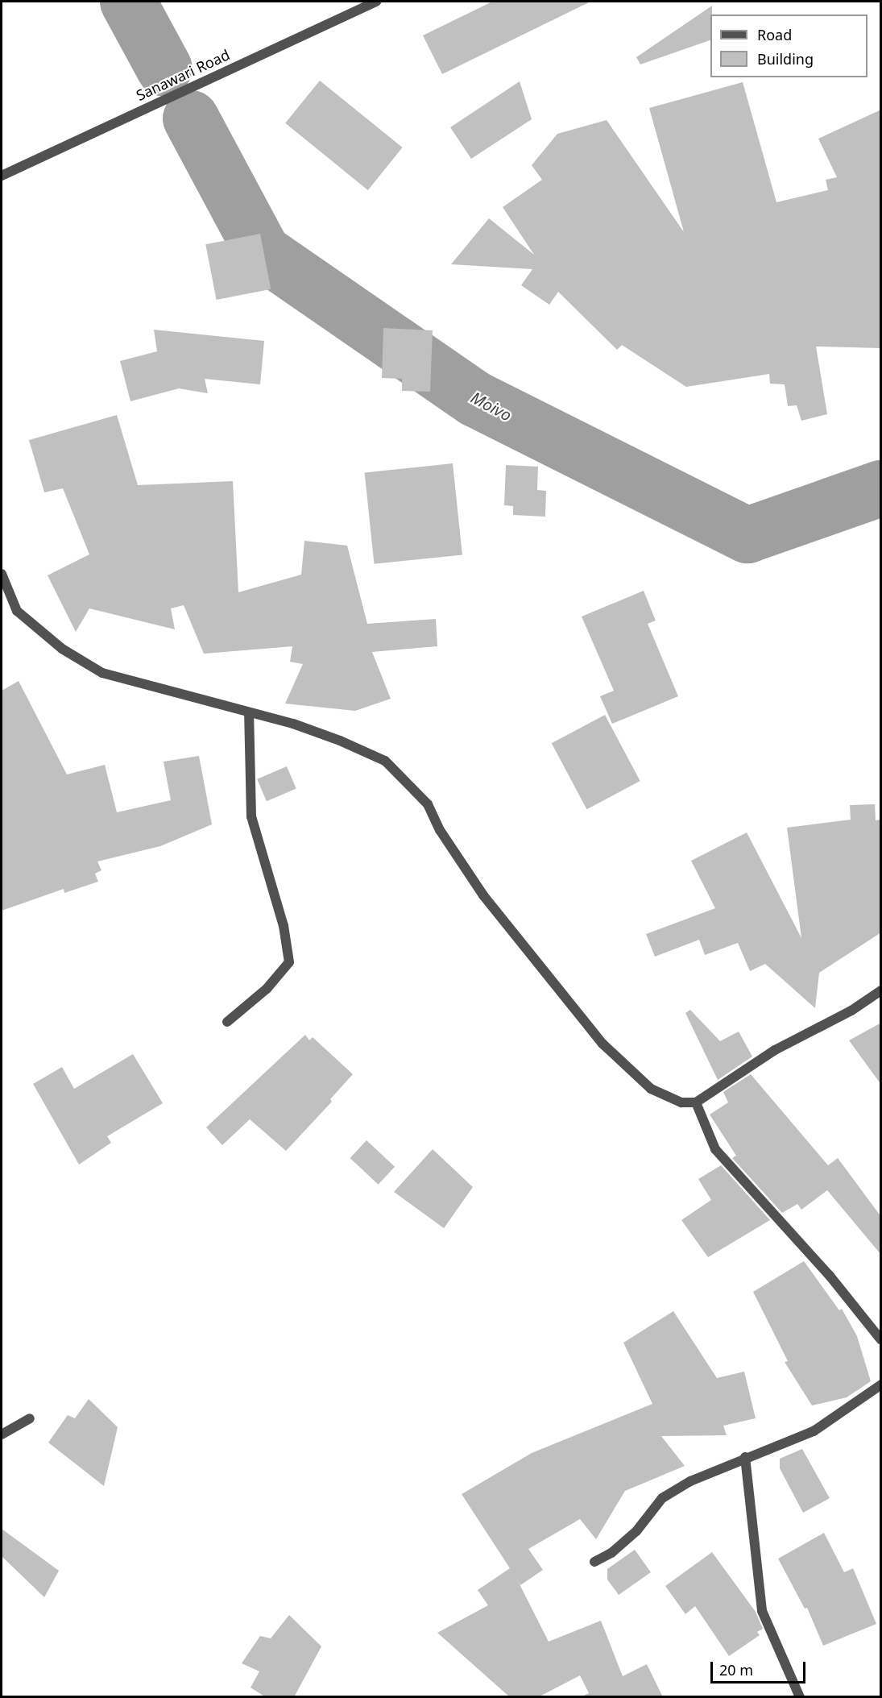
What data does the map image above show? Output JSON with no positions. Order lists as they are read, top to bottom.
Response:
{
  "streets": {
    "street": ["Sanawari Road"]
  },
  "water": ["Moivo"],
  "legend": ["Road", "Building"],
  "scale_bar": "20 m"
}
